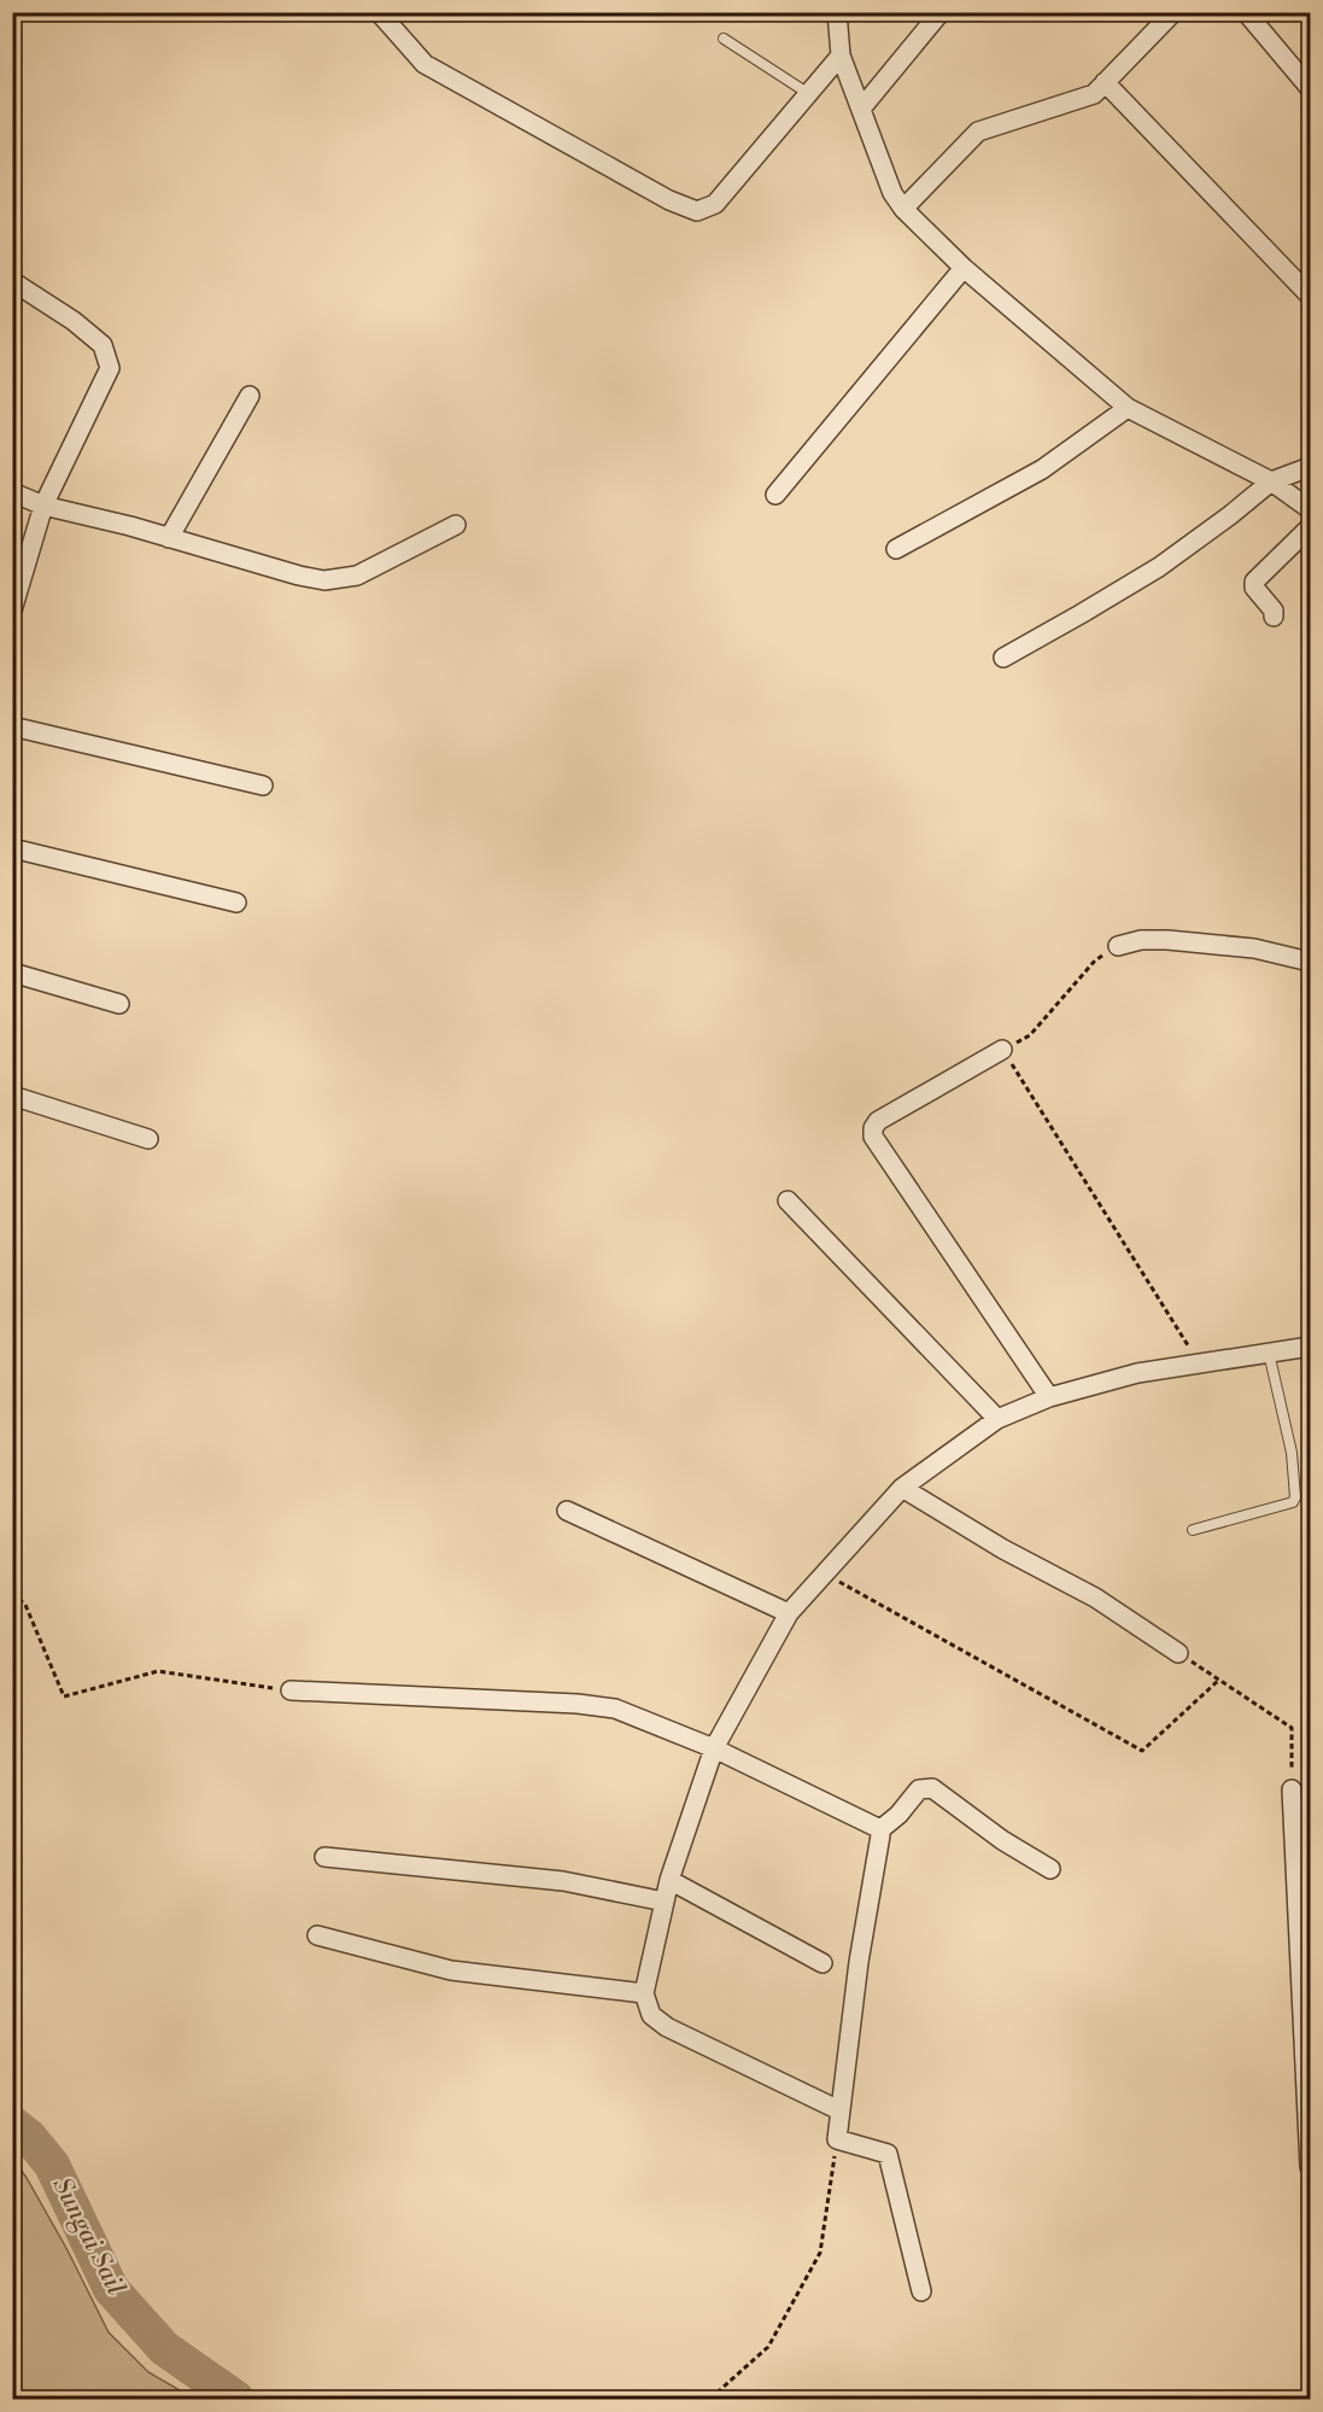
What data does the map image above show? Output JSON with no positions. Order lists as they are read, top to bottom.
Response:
{
  "water": ["Sungai Sail"]
}
